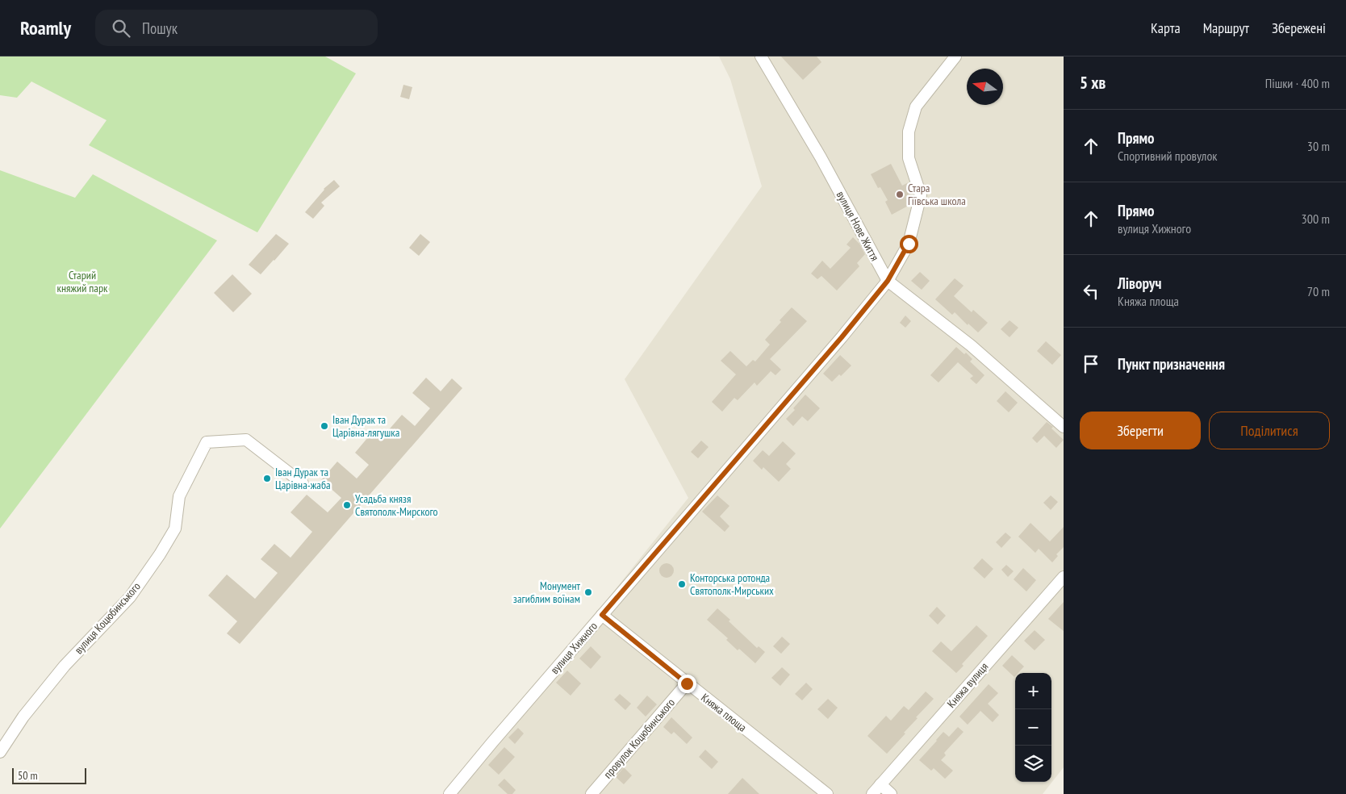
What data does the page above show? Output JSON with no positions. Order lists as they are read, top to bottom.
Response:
{
  "streets": {
    "street": [
      "вулиця Нове Життя",
      "вулиця Коцюбинського",
      "вулиця Хижного",
      "Княжа вулиця",
      "Княжа площа",
      "провулок Коцюбинського"
    ]
  },
  "crossings": [
    ["вулиця Нове Життя", "вулиця Хижного"],
    ["вулиця Хижного", "Княжа площа"],
    ["Княжа площа", "провулок Коцюбинського"]
  ],
  "parks": ["Старий княжий парк"],
  "places": [
    "Стара Гіївська школа",
    "Іван Дурак та Царівна-лягушка",
    "Іван Дурак та Царівна-жаба",
    "Усадьба князя Святополк-Мирского",
    "Конторська ротонда Святополк-Мирських",
    "Монумент загиблим воїнам"
  ],
  "scale_bar": "50 m",
  "north": "left",
  "page": {
    "header": "Roamly",
    "search": "Пошук",
    "nav": ["Карта", "Маршрут", "Збережені"],
    "heading": ["5 хв", "Пішки · 400 m"],
    "list": [
      ["Прямо", "Спортивний провулок", "30 m"],
      ["Прямо", "вулиця Хижного", "300 m"],
      ["Ліворуч", "Княжа площа", "70 m"],
      "Пункт призначення"
    ],
    "buttons": ["Зберегти", "Поділитися"],
    "map_buttons": ["+", "−"],
    "scale": "50 m"
  }
}
